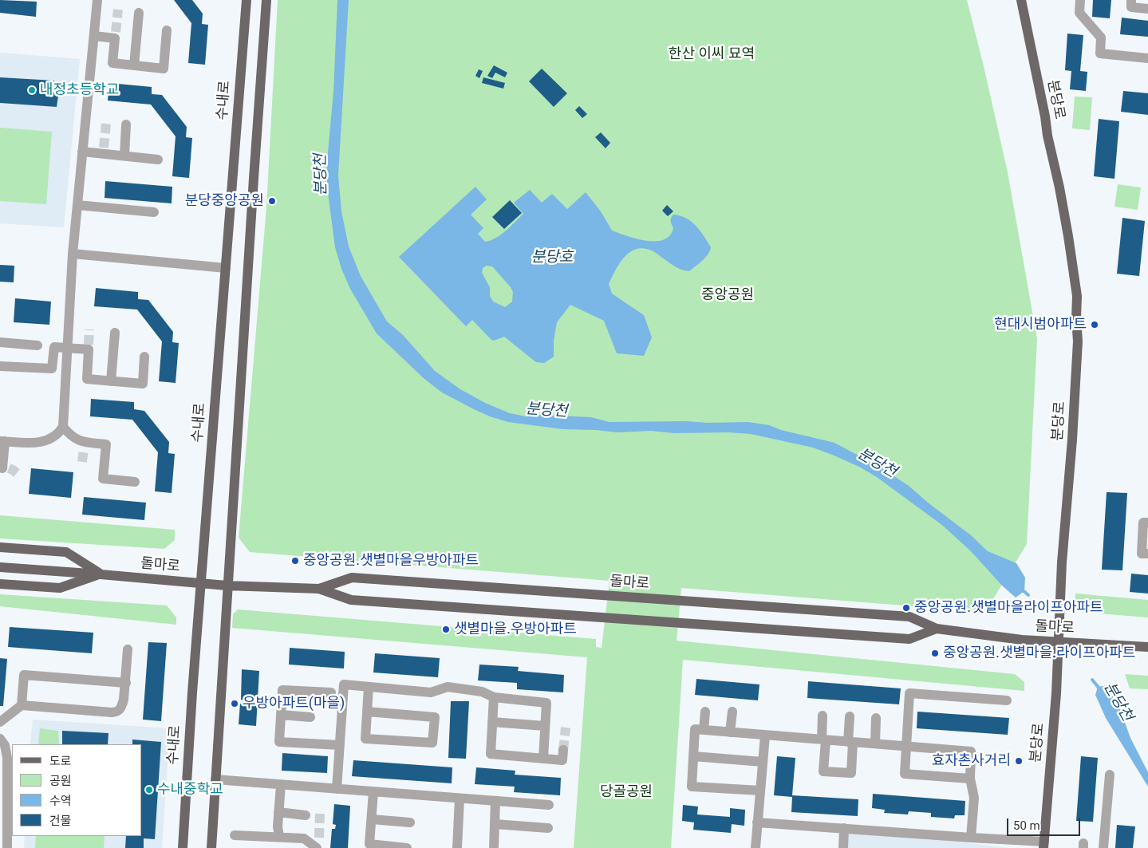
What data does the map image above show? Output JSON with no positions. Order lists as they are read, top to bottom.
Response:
{
  "streets": {
    "main road": ["분당로", "수내로", "돌마로"]
  },
  "crossings": [
    ["분당로", "돌마로"],
    ["수내로", "돌마로"]
  ],
  "water": ["분당천", "분당호"],
  "parks": ["한산 이씨 묘역", "중앙공원", "당골공원"],
  "places": [
    "내정초등학교",
    "분당중앙공원",
    "현대시범아파트",
    "중앙공원.샛별마을우방아파트",
    "중앙공원.샛별마을라이프아파트",
    "샛별마을.우방아파트",
    "중앙공원.샛별마을.라이프아파트",
    "우방아파트(마을)",
    "효자촌사거리",
    "수내중학교"
  ],
  "legend": [
    "도로",
    "공원",
    "수역",
    "건물"
  ],
  "scale_bar": "50 m"
}
